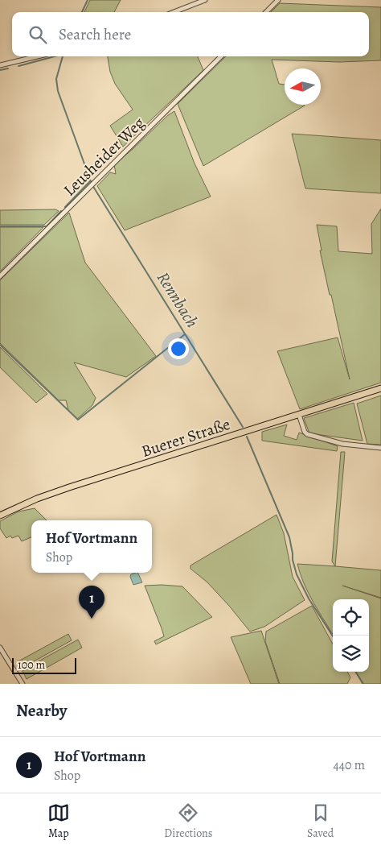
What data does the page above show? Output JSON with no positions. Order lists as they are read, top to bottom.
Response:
{
  "streets": {
    "main road": ["Buerer Straße"],
    "street": ["Leusheider Weg"]
  },
  "water": ["Rennbach"],
  "scale_bar": "100 m",
  "north": "left",
  "page": {
    "search": "Search here",
    "popup": ["Hof Vortmann", "Shop"],
    "pins": "1",
    "scale": "100 m",
    "heading": "Nearby",
    "list": [
      {
        "mark": "1",
        "name": "Hof Vortmann",
        "note": "Shop",
        "value": "440 m"
      }
    ],
    "nav": ["Map", "Directions", "Saved"]
  }
}
